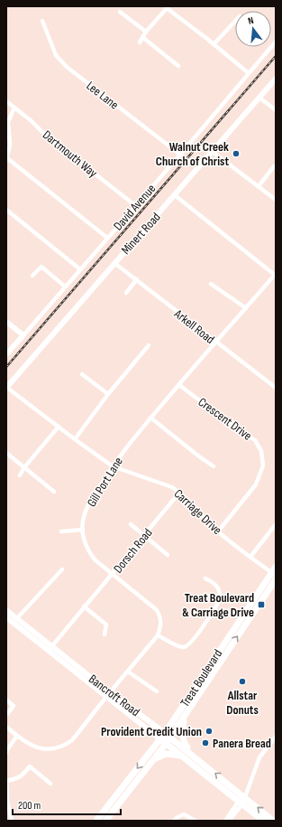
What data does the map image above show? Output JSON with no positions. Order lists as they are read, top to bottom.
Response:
{
  "streets": {
    "main road": ["Treat Boulevard", "Bancroft Road"],
    "street": [
      "Lee Lane",
      "Dartmouth Way",
      "David Avenue",
      "Minert Road",
      "Arkell Road",
      "Crescent Drive",
      "Gill Port Lane",
      "Carriage Drive",
      "Dorsch Road"
    ]
  },
  "crossings": [
    ["Lee Lane", "David Avenue"],
    ["Dartmouth Way", "David Avenue"],
    ["Minert Road", "Arkell Road"],
    ["Minert Road", "Carriage Drive"],
    ["Arkell Road", "Gill Port Lane"],
    ["Crescent Drive", "Gill Port Lane"],
    ["Crescent Drive", "Carriage Drive"],
    ["Gill Port Lane", "Carriage Drive"],
    ["Gill Port Lane", "Dorsch Road"],
    ["Carriage Drive", "Dorsch Road"],
    ["Carriage Drive", "Treat Boulevard"],
    ["Dorsch Road", "Bancroft Road"],
    ["Treat Boulevard", "Bancroft Road"]
  ],
  "places": {
    "other": [
      "Walnut Creek Church of Christ",
      "Allstar Donuts",
      "Provident Credit Union",
      "Panera Bread"
    ],
    "transit": ["Treat Boulevard & Carriage Drive"]
  },
  "scale_bar": "200 m",
  "north": "top"
}
